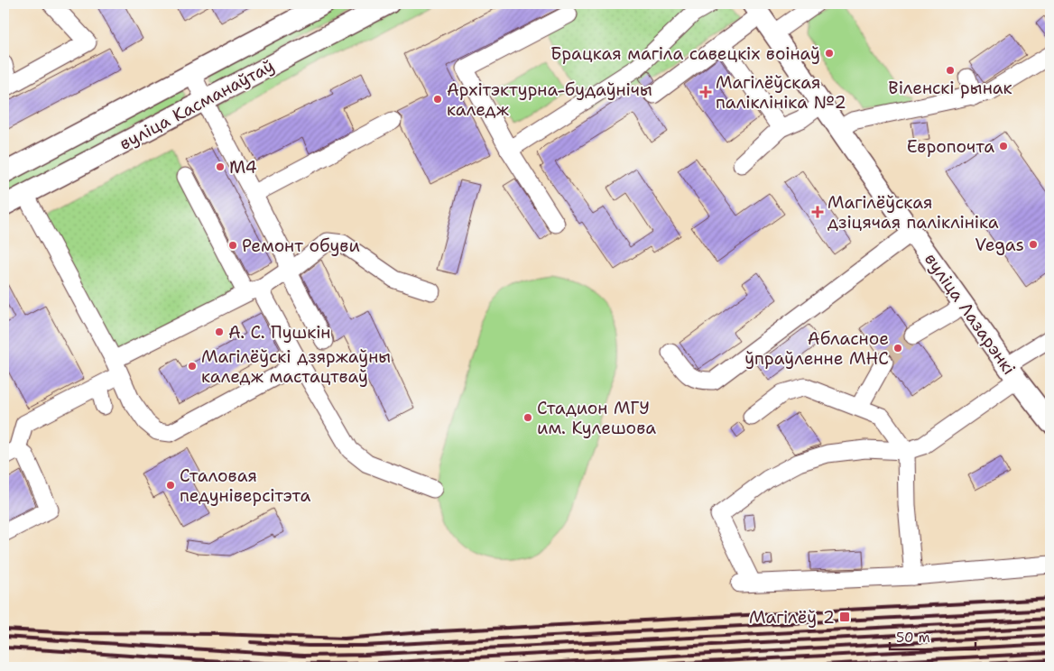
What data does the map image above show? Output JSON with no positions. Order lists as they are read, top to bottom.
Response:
{
  "streets": {
    "main road": ["вуліца Касманаўтаў", "вуліца Лазарэнкі"]
  },
  "places": {
    "other": [
      "Брацкая магіла савецкіх воінаў",
      "Віленскі рынак",
      "Архітэктурна-будаўнічы каледж",
      "Европочта",
      "M4",
      "Vegas",
      "Ремонт обуви",
      "А. С. Пушкін",
      "Абласное ўпраўленне МНС",
      "Магілёўскі дзяржаўны каледж мастацтваў",
      "Стадион МГУ им. Кулешова",
      "Сталовая педуніверсітэта"
    ],
    "health": ["Магілёўская паліклініка №2", "Магілёўская дзіцячая паліклініка"],
    "transit": ["Магілёў 2"]
  },
  "scale_bar": "50 m"
}
